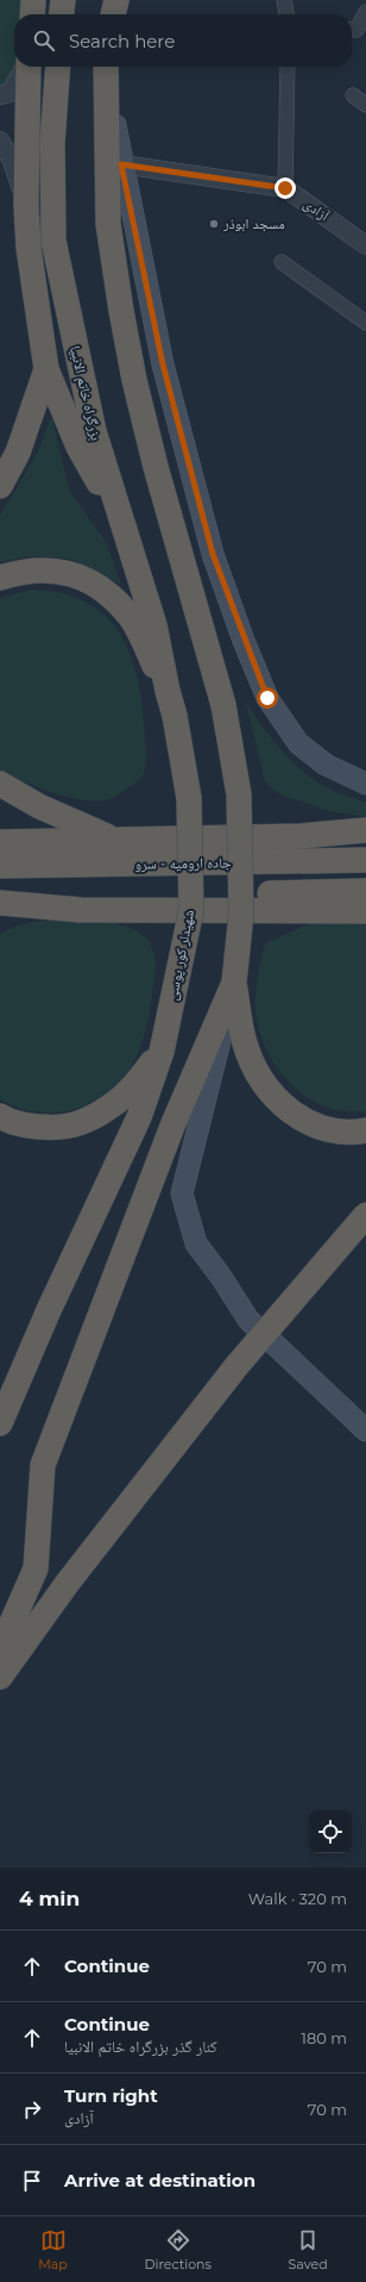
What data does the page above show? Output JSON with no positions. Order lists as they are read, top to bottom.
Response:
{
  "streets": {
    "highway": ["بزرگراه خاتم الانبیا", "جاده ارومیه - سرو", "شهیدلر کور پوسی"],
    "street": ["آزادی"]
  },
  "crossings": [
    ["بزرگراه خاتم الانبیا", "شهیدلر کور پوسی"]
  ],
  "places": ["مسجد ابوذر"],
  "page": {
    "search": "Search here",
    "heading": ["4 min", "Walk · 320 m"],
    "list": [
      ["Continue", "70 m"],
      ["Continue", "کنار گذر بزرگراه خاتم الانبیا", "180 m"],
      ["Turn right", "آزادی", "70 m"],
      "Arrive at destination"
    ],
    "nav": ["Map", "Directions", "Saved"]
  }
}
